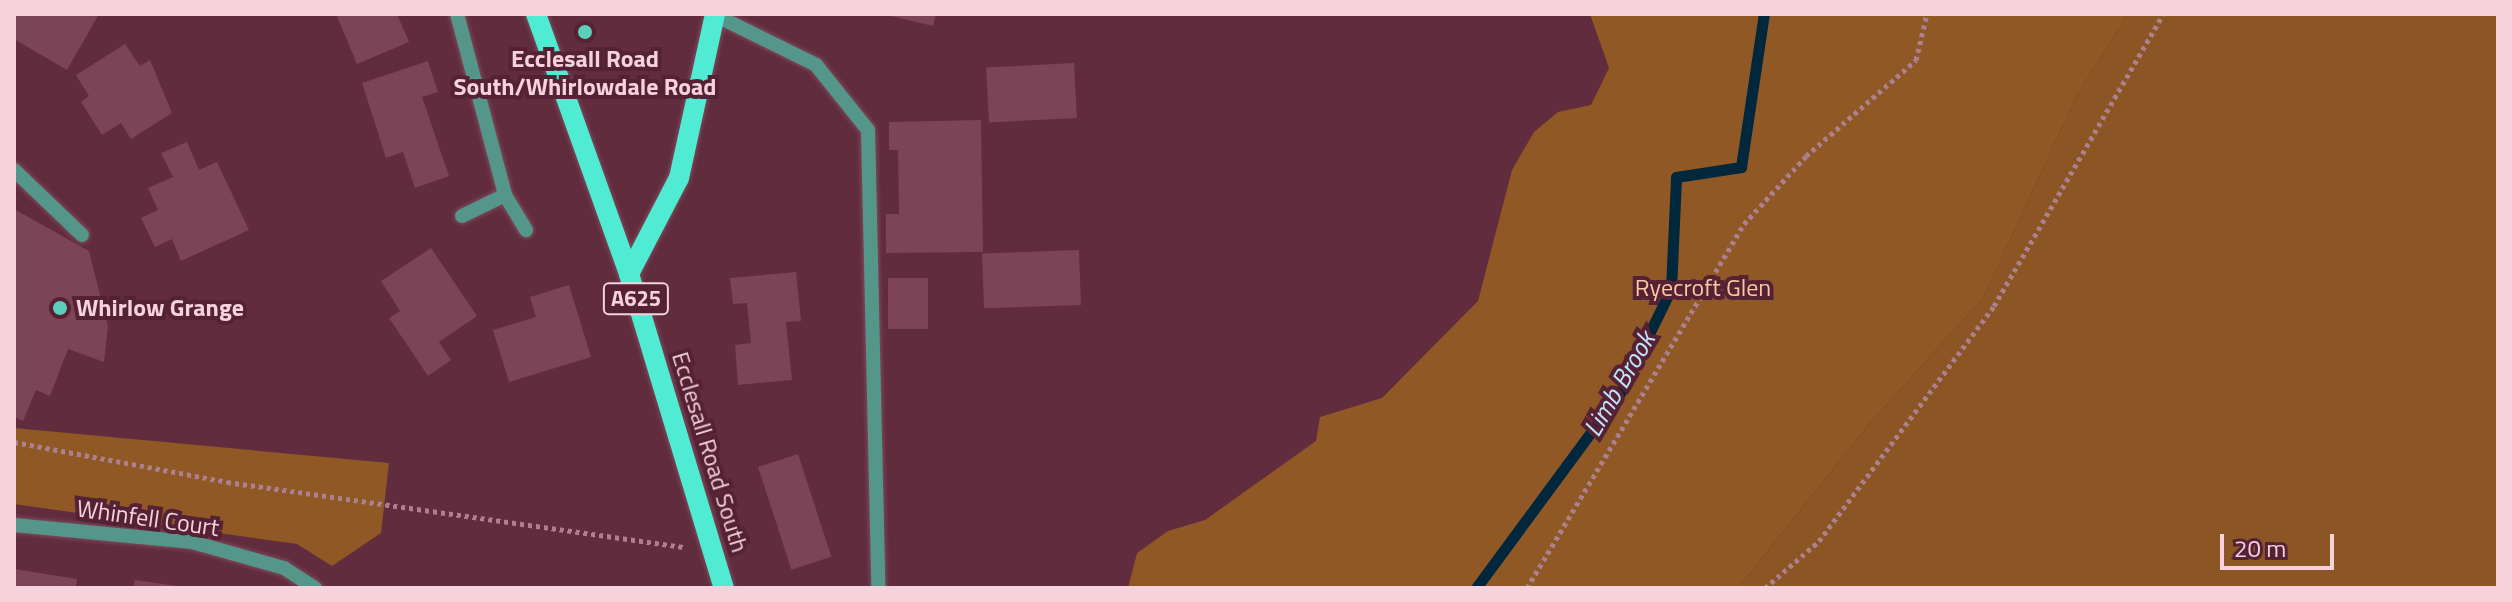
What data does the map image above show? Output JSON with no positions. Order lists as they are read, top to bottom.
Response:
{
  "streets": {
    "main road": ["A625", "Ecclesall Road South"],
    "street": ["Whinfell Court"]
  },
  "water": ["Limb Brook"],
  "parks": ["Ryecroft Glen"],
  "places": ["Ecclesall Road South/Whirlowdale Road", "Whirlow Grange"],
  "scale_bar": "20 m"
}
